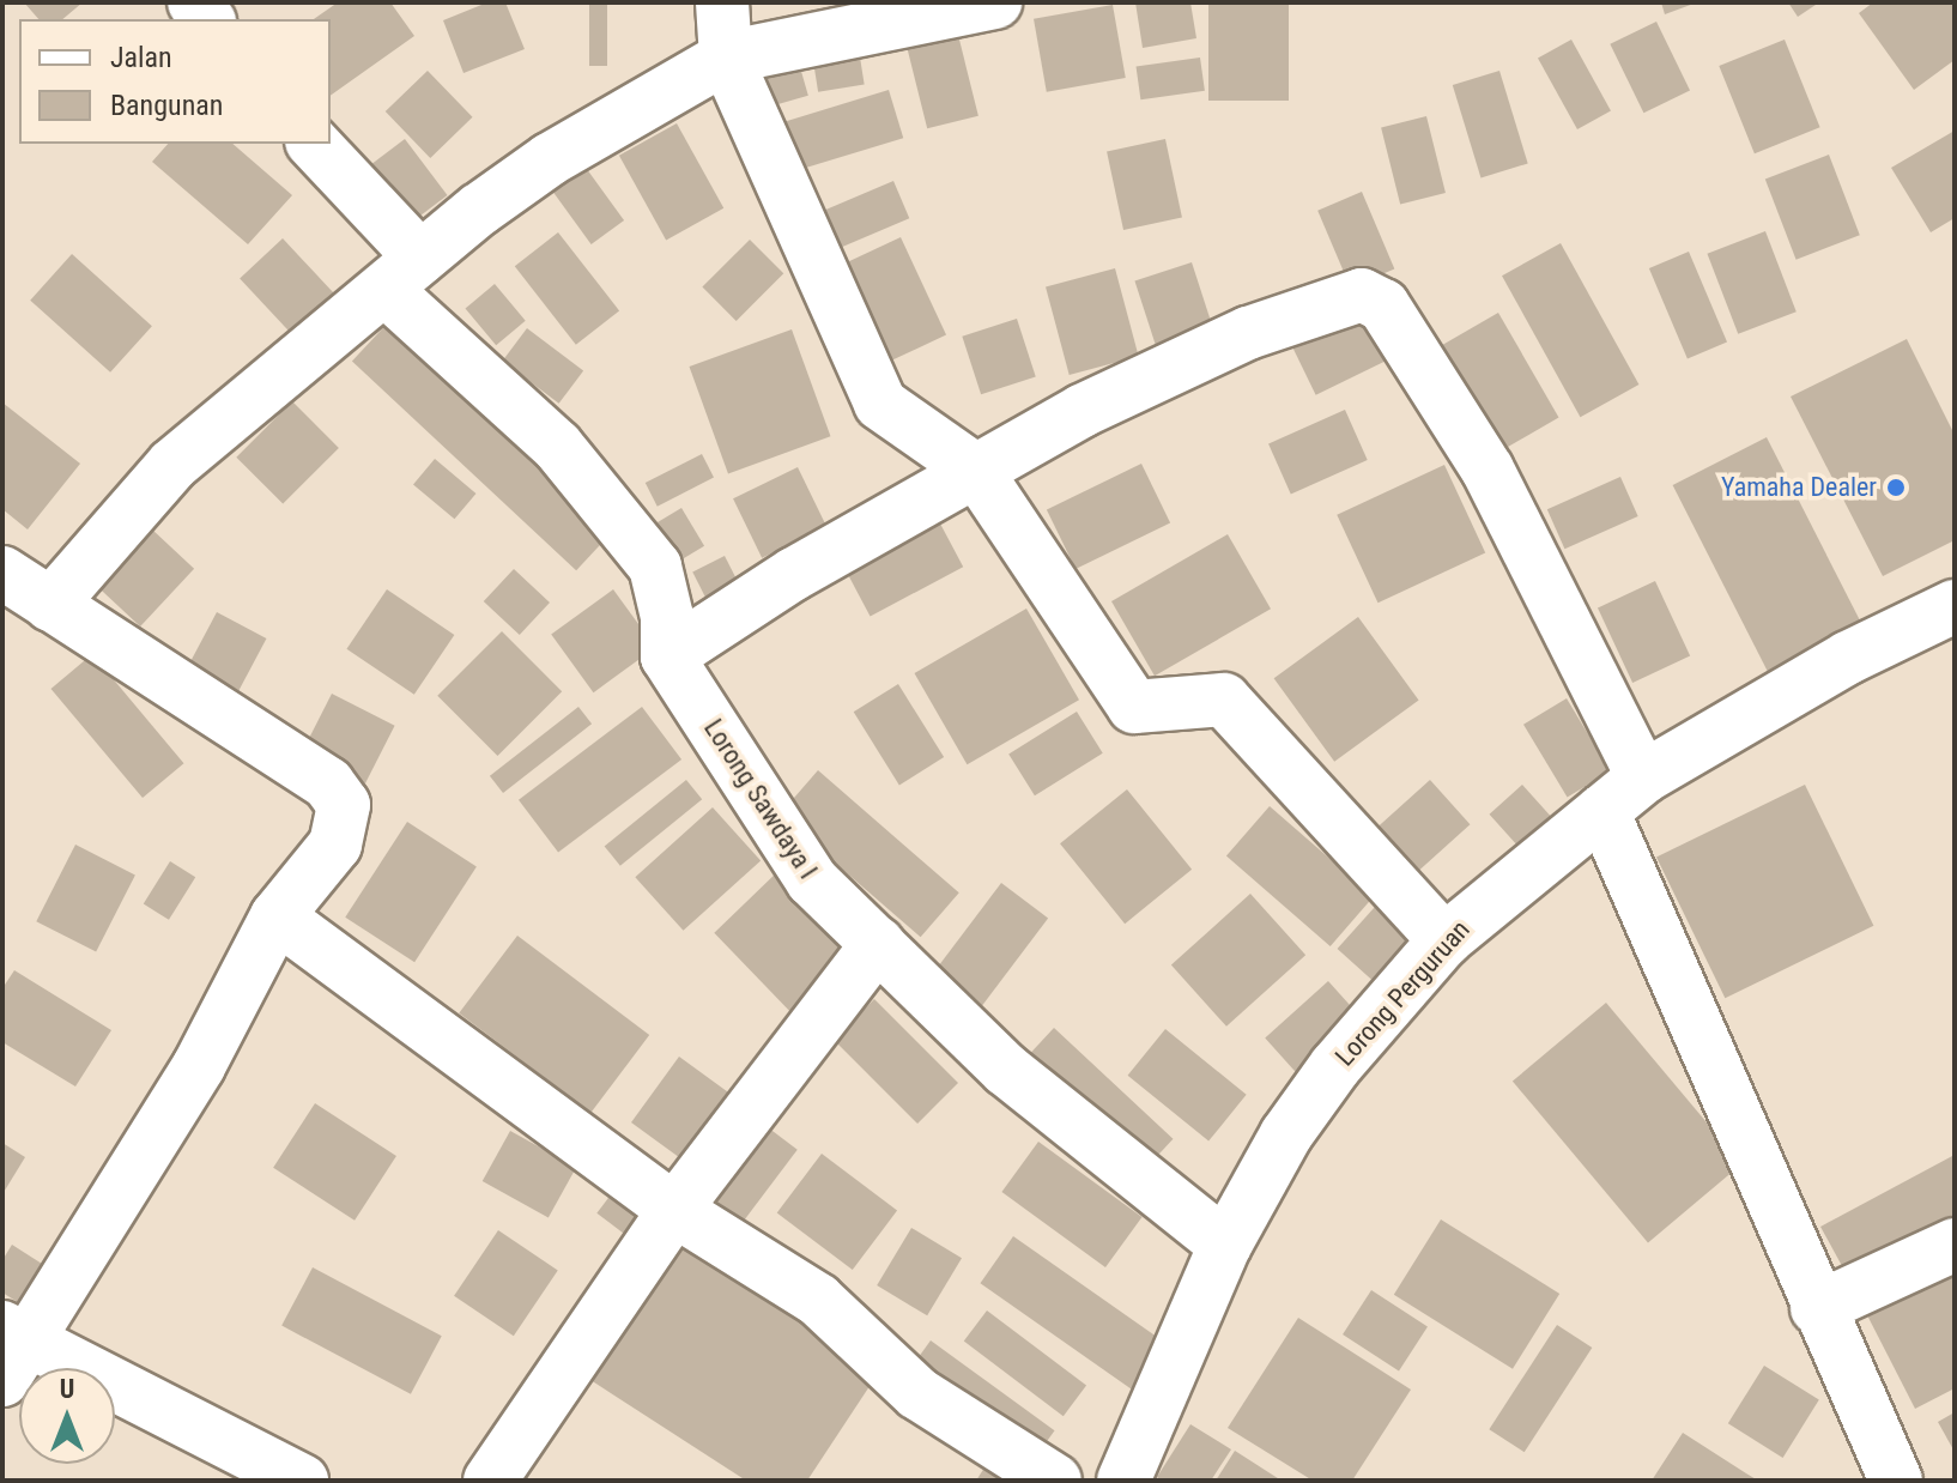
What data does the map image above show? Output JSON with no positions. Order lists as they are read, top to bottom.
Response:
{
  "streets": {
    "street": ["Lorong Sawdaya I", "Lorong Perguruan"]
  },
  "crossings": [
    ["Lorong Sawdaya I", "Lorong Perguruan"]
  ],
  "places": ["Yamaha Dealer"],
  "legend": ["Jalan", "Bangunan"],
  "north": "top"
}
